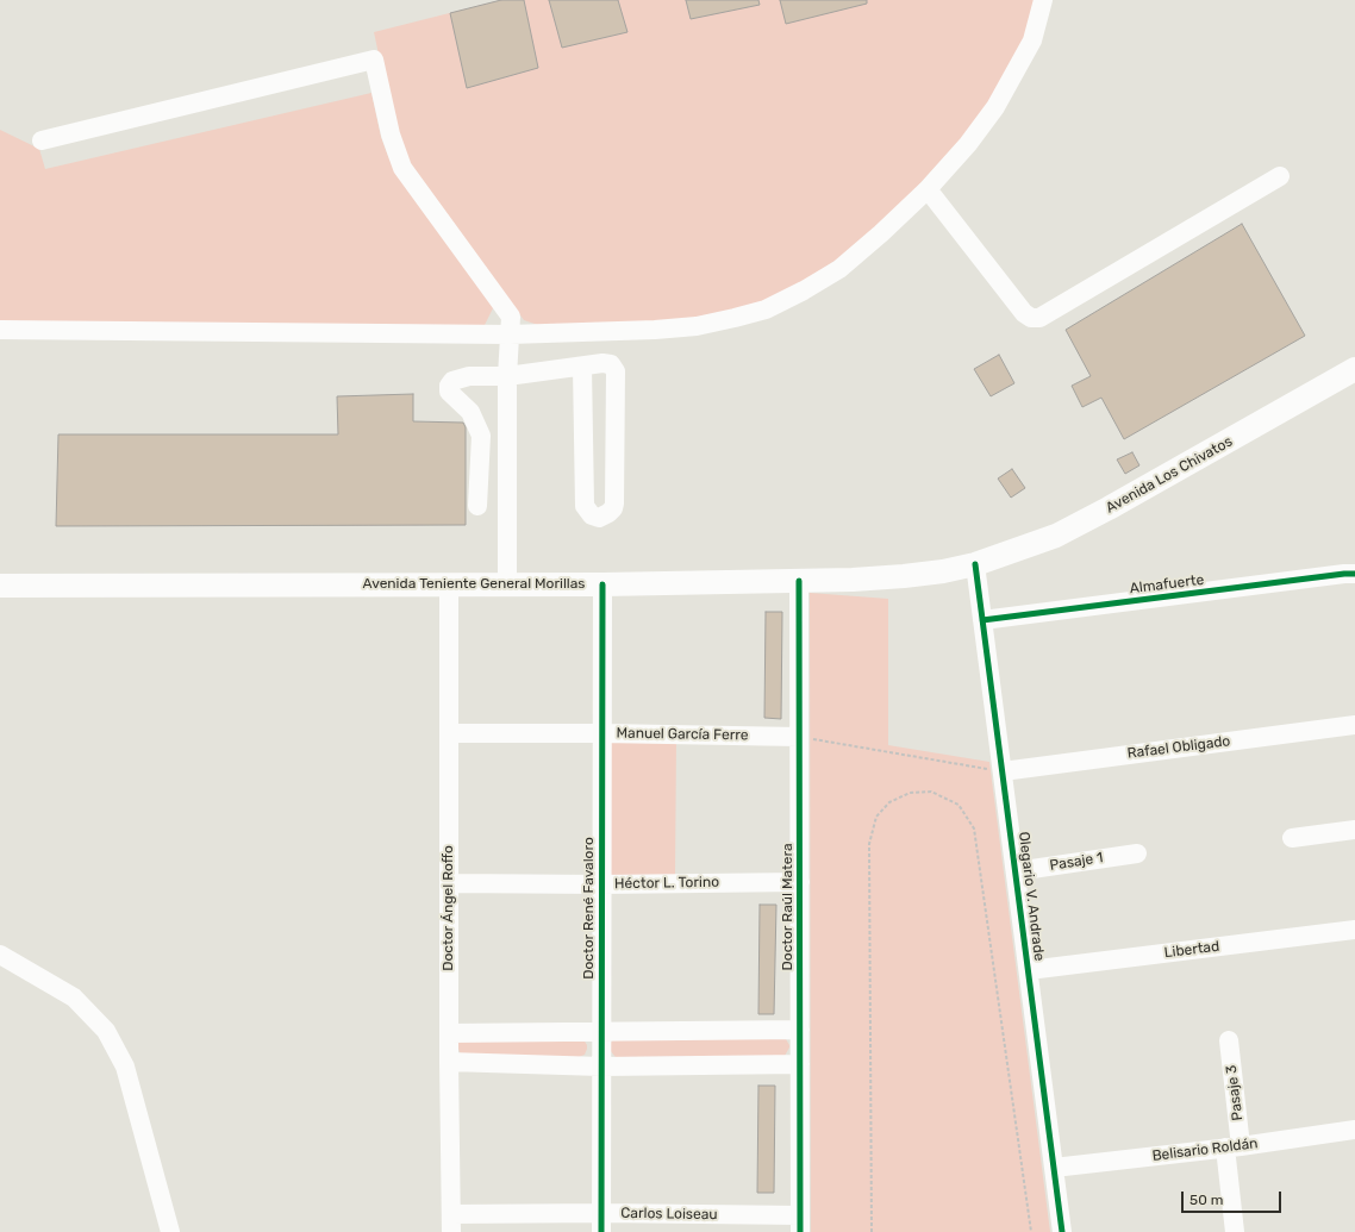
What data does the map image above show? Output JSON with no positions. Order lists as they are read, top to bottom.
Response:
{
  "streets": {
    "main road": ["Avenida Los Chivatos", "Avenida Teniente General Morillas"],
    "street": [
      "Almafuerte",
      "Manuel García Ferre",
      "Rafael Obligado",
      "Pasaje 1",
      "Héctor L. Torino",
      "Olegario V. Andrade",
      "Doctor Raúl Matera",
      "Doctor Ángel Roffo",
      "Doctor René Favaloro",
      "Libertad",
      "Pasaje 3",
      "Belisario Roldán",
      "Carlos Loiseau"
    ]
  },
  "crossings": [
    ["Avenida Los Chivatos", "Avenida Teniente General Morillas"],
    ["Avenida Los Chivatos", "Olegario V. Andrade"],
    ["Avenida Teniente General Morillas", "Olegario V. Andrade"],
    ["Avenida Teniente General Morillas", "Doctor Raúl Matera"],
    ["Avenida Teniente General Morillas", "Doctor Ángel Roffo"],
    ["Avenida Teniente General Morillas", "Doctor René Favaloro"],
    ["Almafuerte", "Olegario V. Andrade"],
    ["Manuel García Ferre", "Doctor Raúl Matera"],
    ["Manuel García Ferre", "Doctor Ángel Roffo"],
    ["Manuel García Ferre", "Doctor René Favaloro"],
    ["Rafael Obligado", "Olegario V. Andrade"],
    ["Pasaje 1", "Olegario V. Andrade"],
    ["Héctor L. Torino", "Doctor Raúl Matera"],
    ["Héctor L. Torino", "Doctor Ángel Roffo"],
    ["Héctor L. Torino", "Doctor René Favaloro"],
    ["Olegario V. Andrade", "Libertad"],
    ["Olegario V. Andrade", "Belisario Roldán"],
    ["Doctor Raúl Matera", "Carlos Loiseau"],
    ["Doctor Ángel Roffo", "Carlos Loiseau"],
    ["Doctor René Favaloro", "Carlos Loiseau"],
    ["Pasaje 3", "Belisario Roldán"]
  ],
  "scale_bar": "50 m"
}
